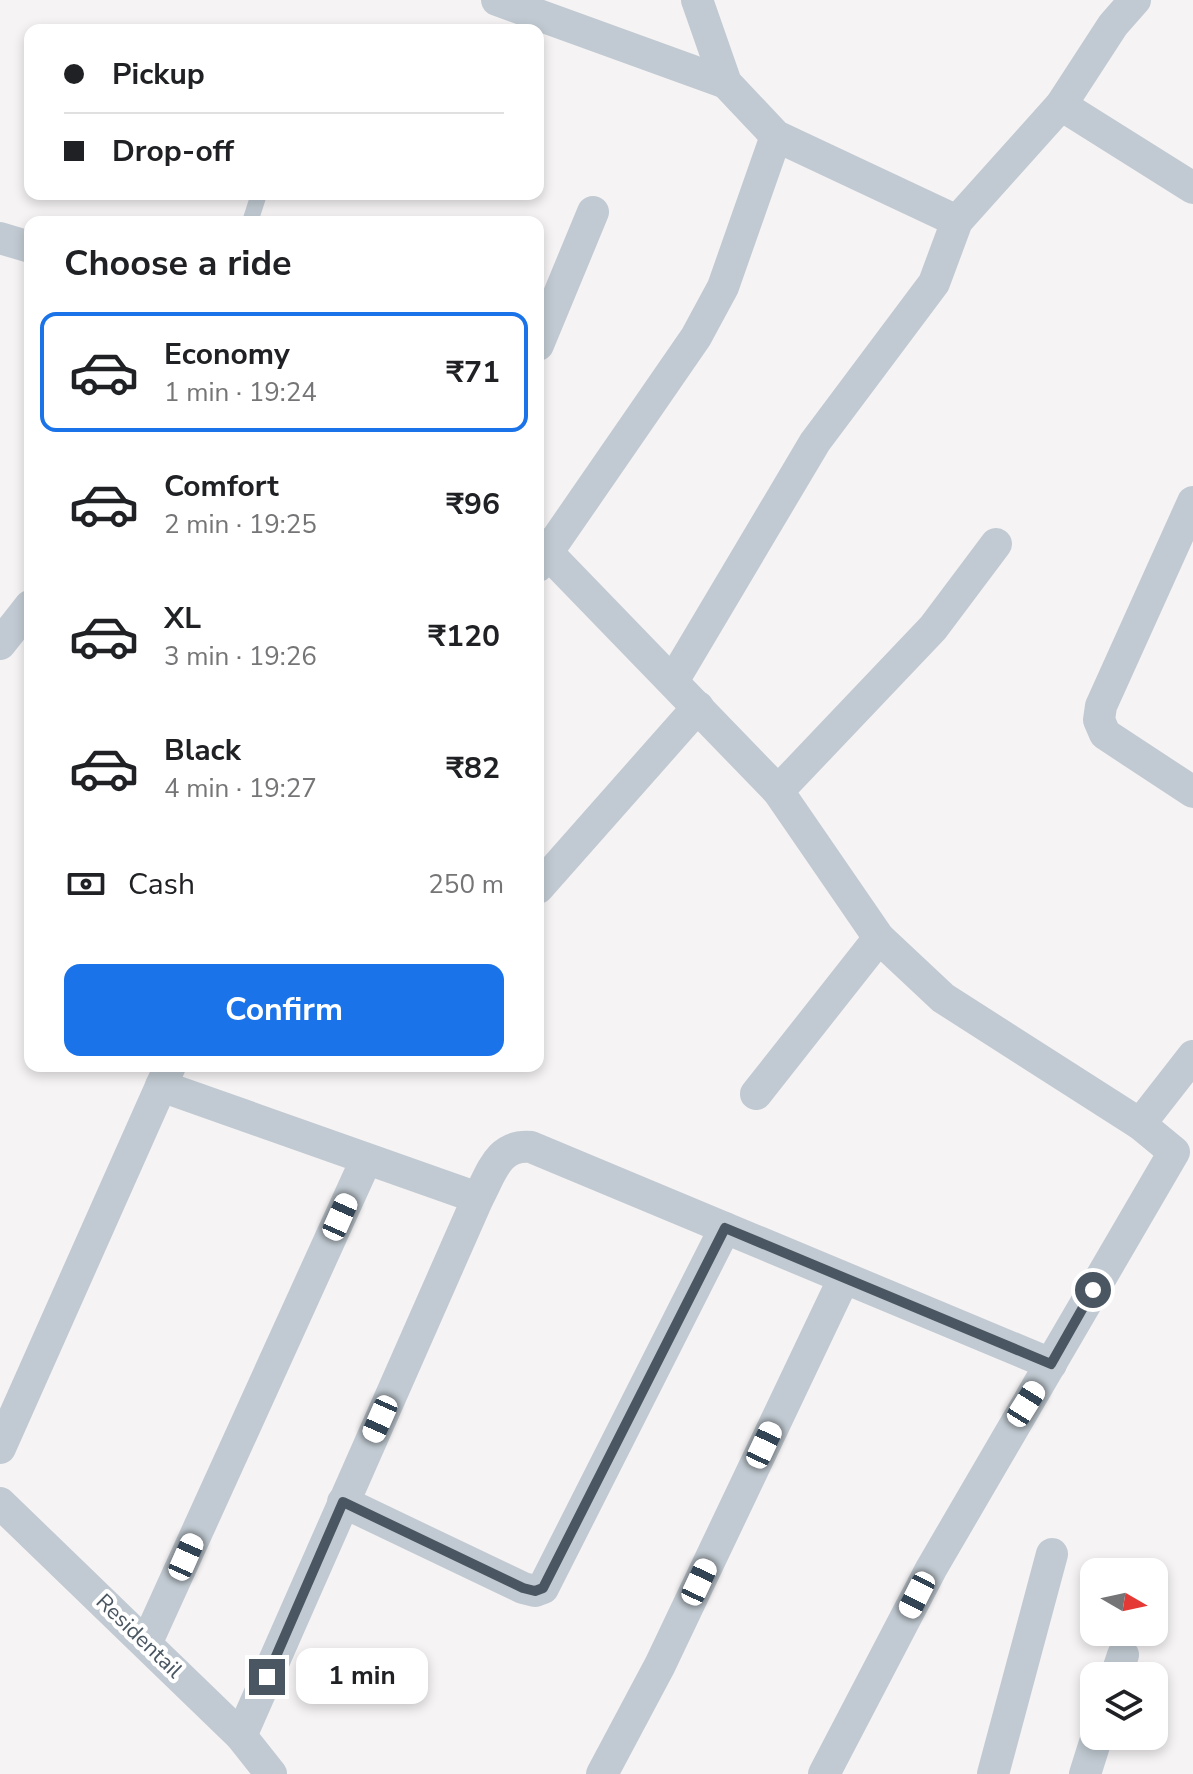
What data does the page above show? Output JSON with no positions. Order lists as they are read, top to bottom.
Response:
{
  "streets": {
    "street": ["Residentail"]
  },
  "north": "right",
  "page": {
    "banner": ["Pickup", "Drop-off"],
    "heading": "Choose a ride",
    "list": [
      {
        "name": "Economy",
        "note": "1 min · 19:24",
        "value": "₹71"
      },
      {
        "name": "Comfort",
        "note": "2 min · 19:25",
        "value": "₹96"
      },
      {
        "name": "XL",
        "note": "3 min · 19:26",
        "value": "₹120"
      },
      {
        "name": "Black",
        "note": "4 min · 19:27",
        "value": "₹82"
      }
    ],
    "pay": ["Cash", "250 m"],
    "buttons": "Confirm",
    "bubble": "1 min"
  }
}
